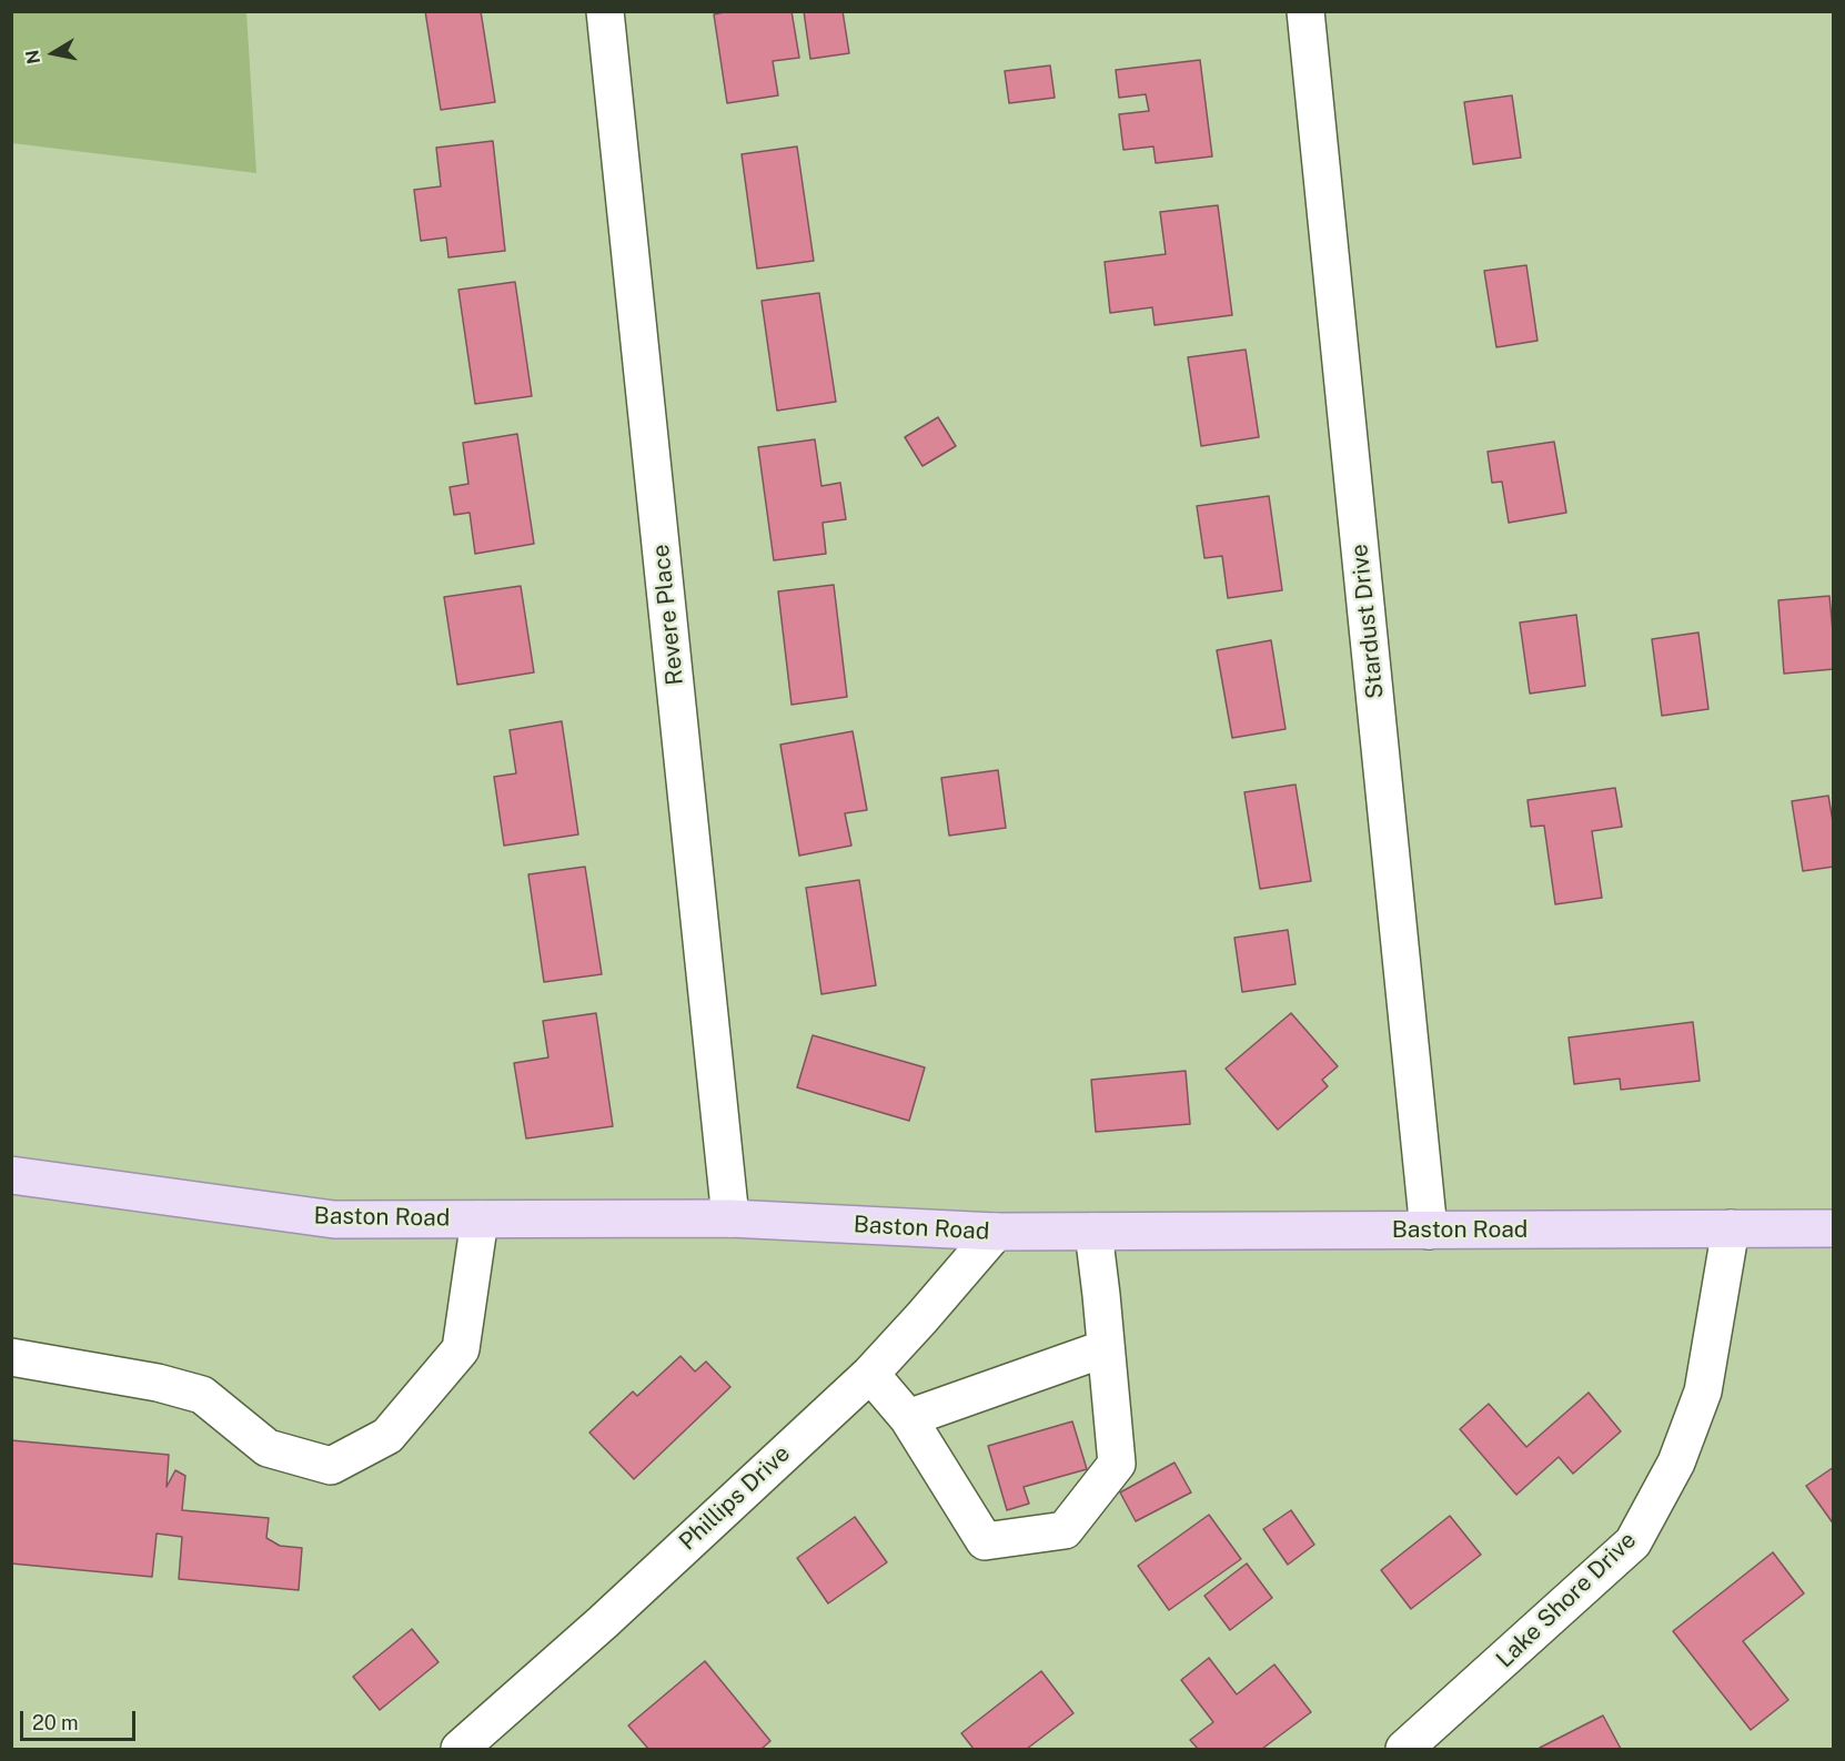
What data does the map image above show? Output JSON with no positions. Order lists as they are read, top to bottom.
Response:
{
  "streets": {
    "main road": ["Baston Road"],
    "street": [
      "Revere Place",
      "Stardust Drive",
      "Phillips Drive",
      "Lake Shore Drive"
    ]
  },
  "crossings": [
    ["Revere Place", "Baston Road"],
    ["Stardust Drive", "Baston Road"],
    ["Baston Road", "Phillips Drive"],
    ["Baston Road", "Lake Shore Drive"]
  ],
  "scale_bar": "20 m",
  "north": "left"
}
